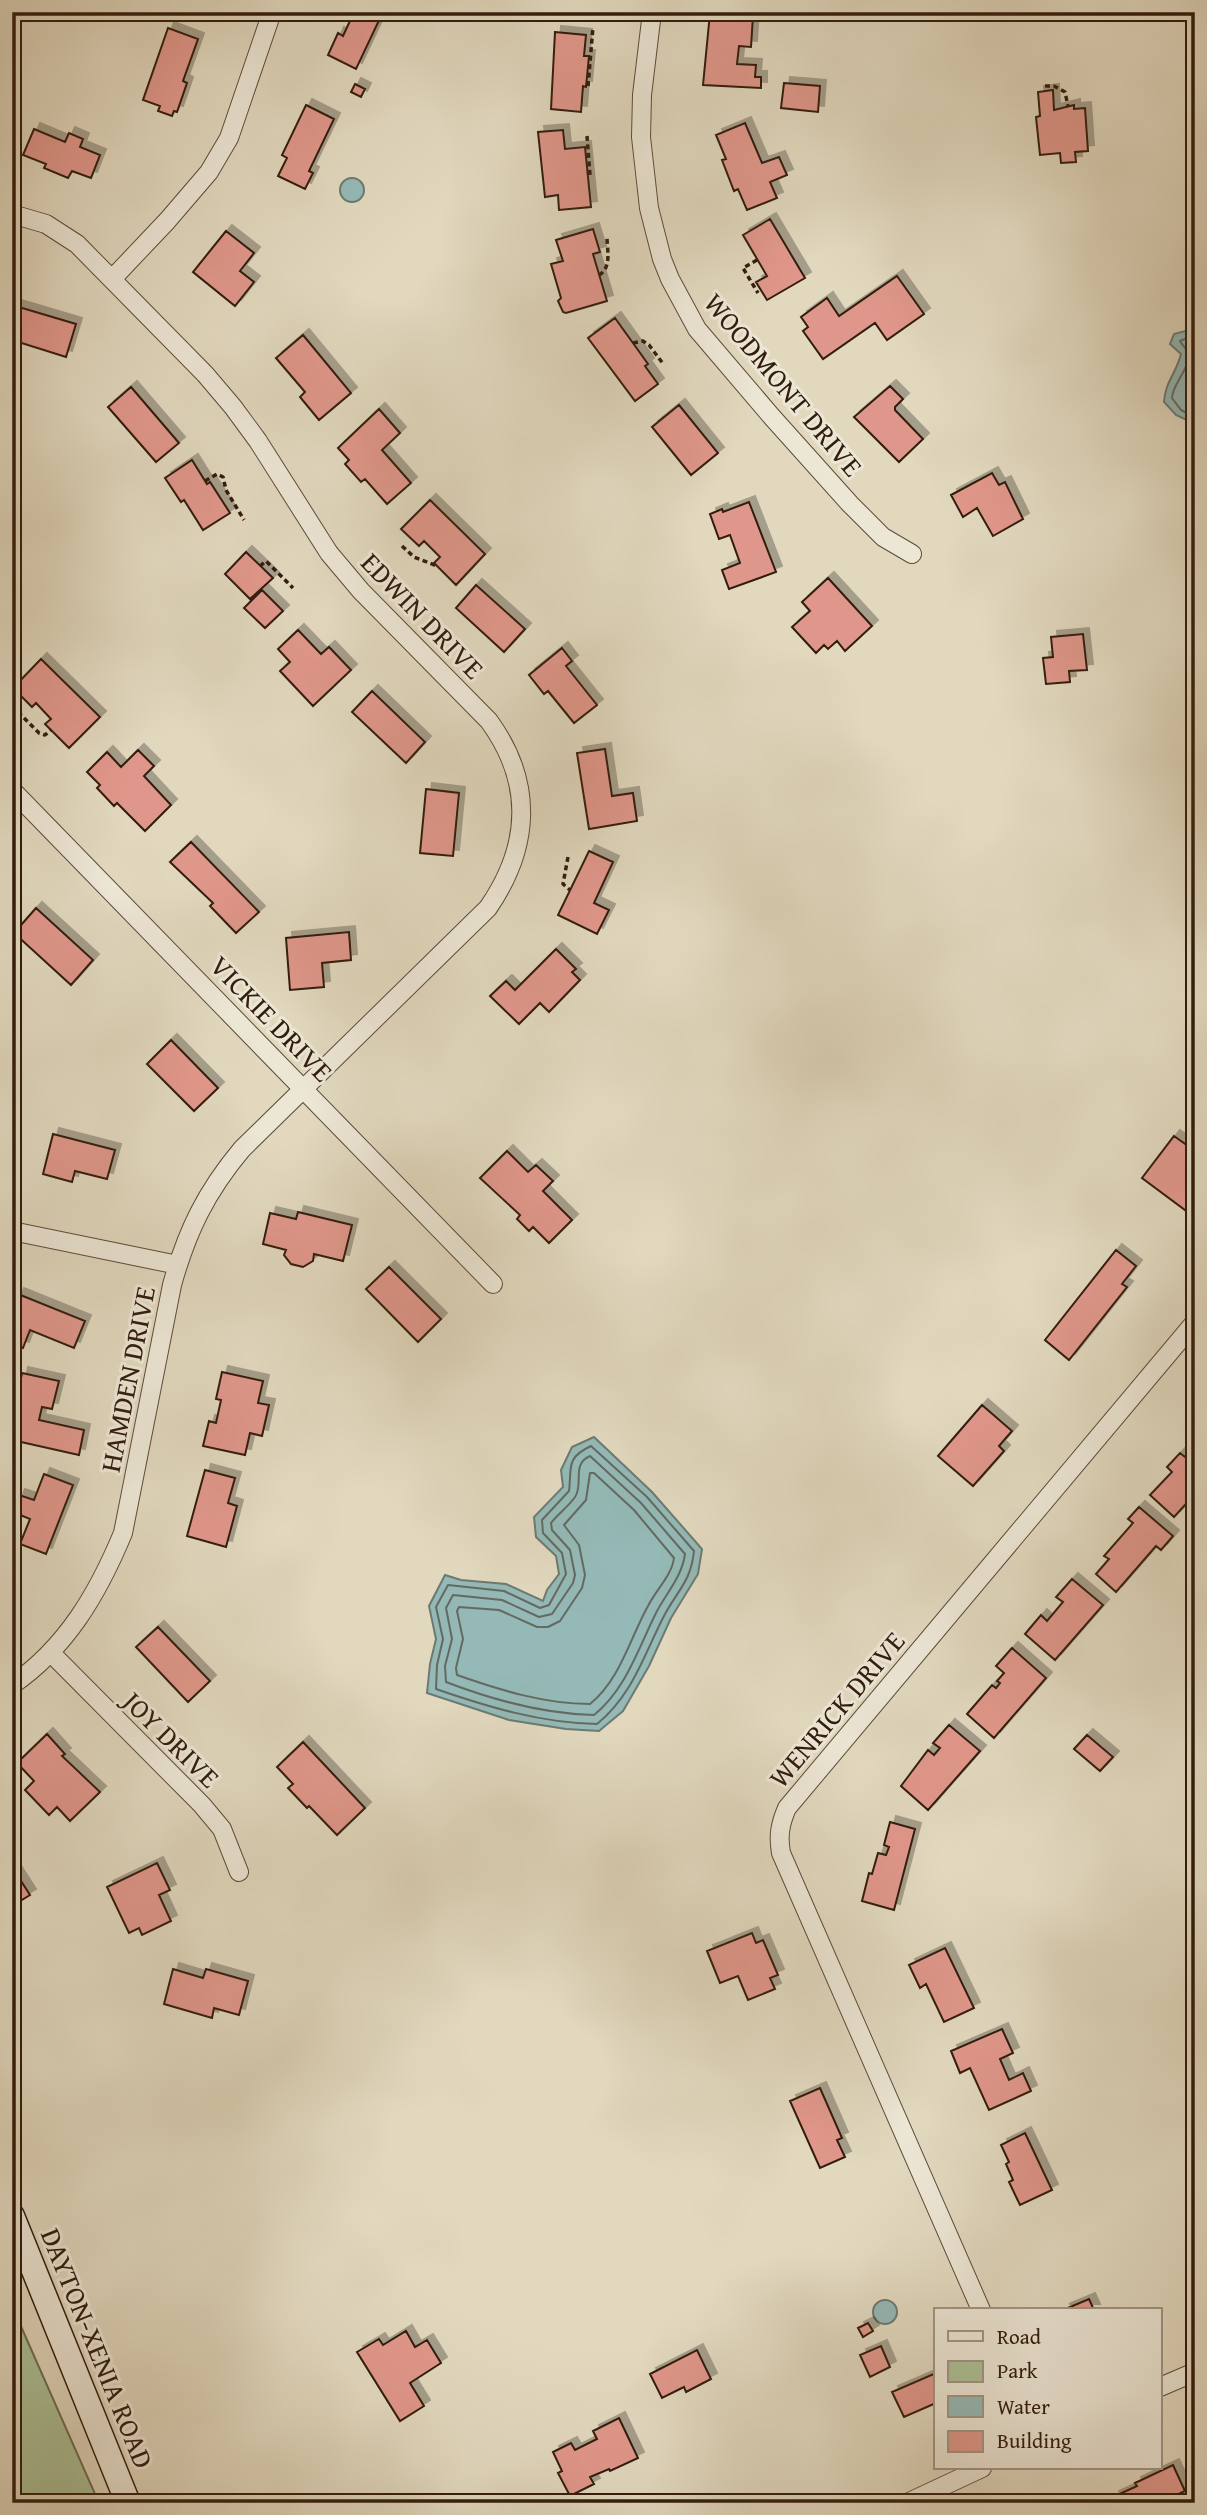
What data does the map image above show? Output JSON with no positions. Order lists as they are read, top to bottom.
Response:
{
  "streets": {
    "main road": ["DAYTON-XENIA ROAD"],
    "street": [
      "WOODMONT DRIVE",
      "EDWIN DRIVE",
      "VICKIE DRIVE",
      "HAMDEN DRIVE",
      "WENRICK DRIVE",
      "JOY DRIVE"
    ]
  },
  "crossings": [
    ["EDWIN DRIVE", "VICKIE DRIVE"],
    ["EDWIN DRIVE", "HAMDEN DRIVE"],
    ["VICKIE DRIVE", "HAMDEN DRIVE"],
    ["HAMDEN DRIVE", "JOY DRIVE"]
  ],
  "legend": [
    "Road",
    "Park",
    "Water",
    "Building"
  ]
}
